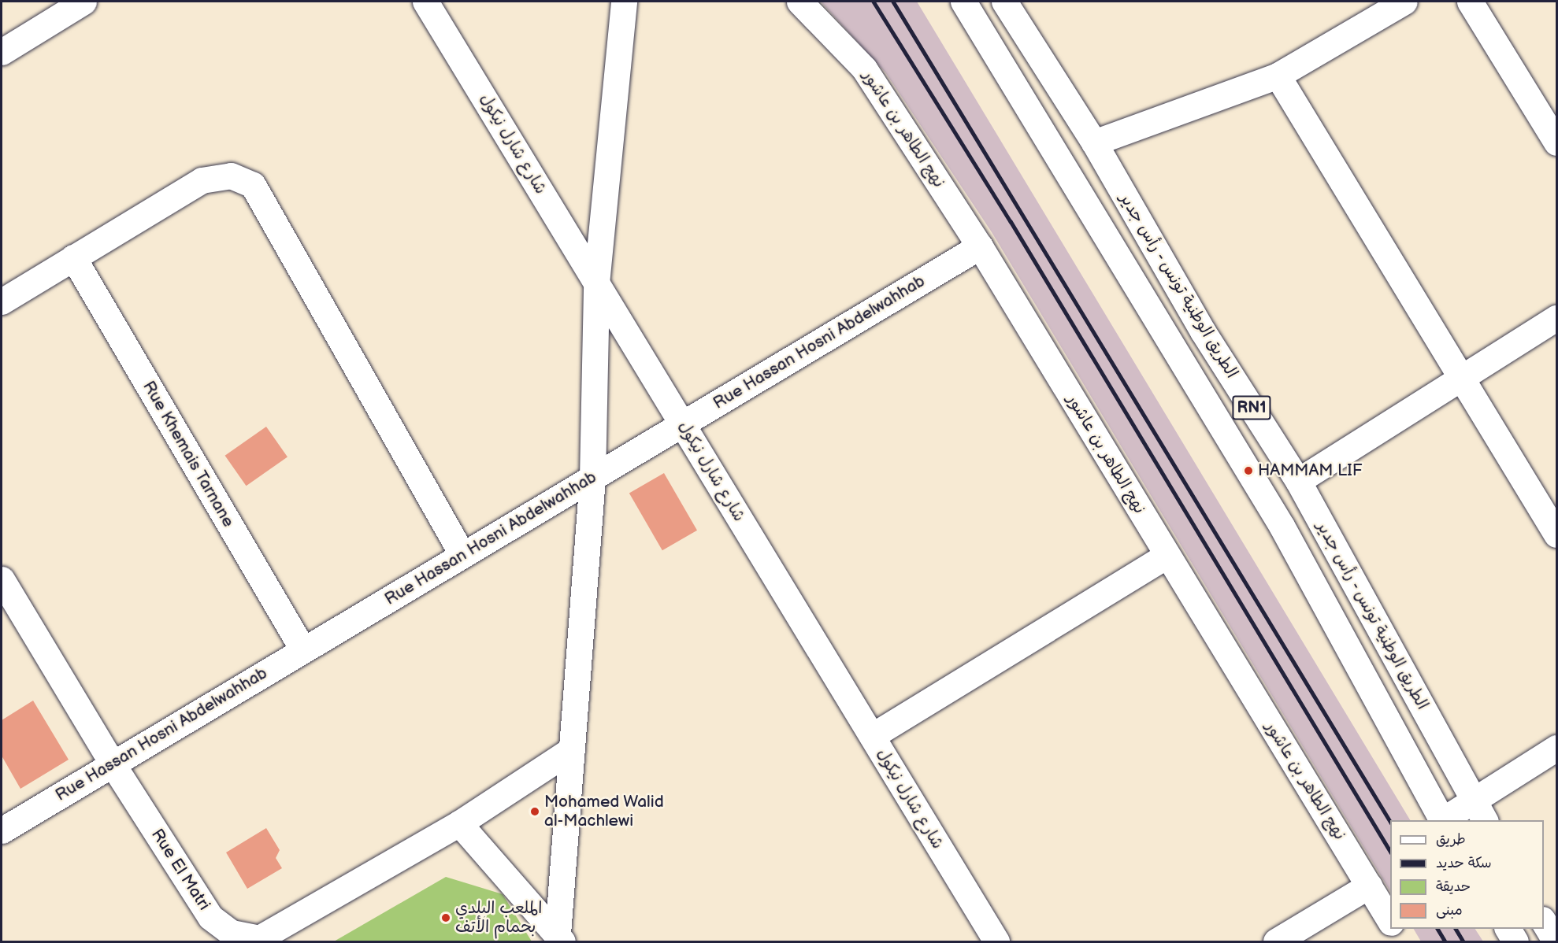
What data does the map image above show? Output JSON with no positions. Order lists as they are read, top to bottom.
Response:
{
  "streets": {
    "main road": [
      "نهج الطاهر بن عاشور",
      "شارع شارل نيكول",
      "الطريق الوطنية تونس - رأس جدير",
      "Rue Hassan Hosni Abdelwahhab",
      "RN1",
      "Rue Khemais Tarnane",
      "Rue El Matri"
    ]
  },
  "crossings": [
    ["نهج الطاهر بن عاشور", "Rue Hassan Hosni Abdelwahhab"],
    ["شارع شارل نيكول", "Rue Hassan Hosni Abdelwahhab"],
    ["Rue Hassan Hosni Abdelwahhab", "Rue Khemais Tarnane"],
    ["Rue Hassan Hosni Abdelwahhab", "Rue El Matri"]
  ],
  "places": ["HAMMAM LIF", "Mohamed Walid al-Machlewi", "الملعب البلدي بحمام الأتف"],
  "legend": [
    "طريق",
    "سكة حديد",
    "حديقة",
    "مبنى"
  ]
}
